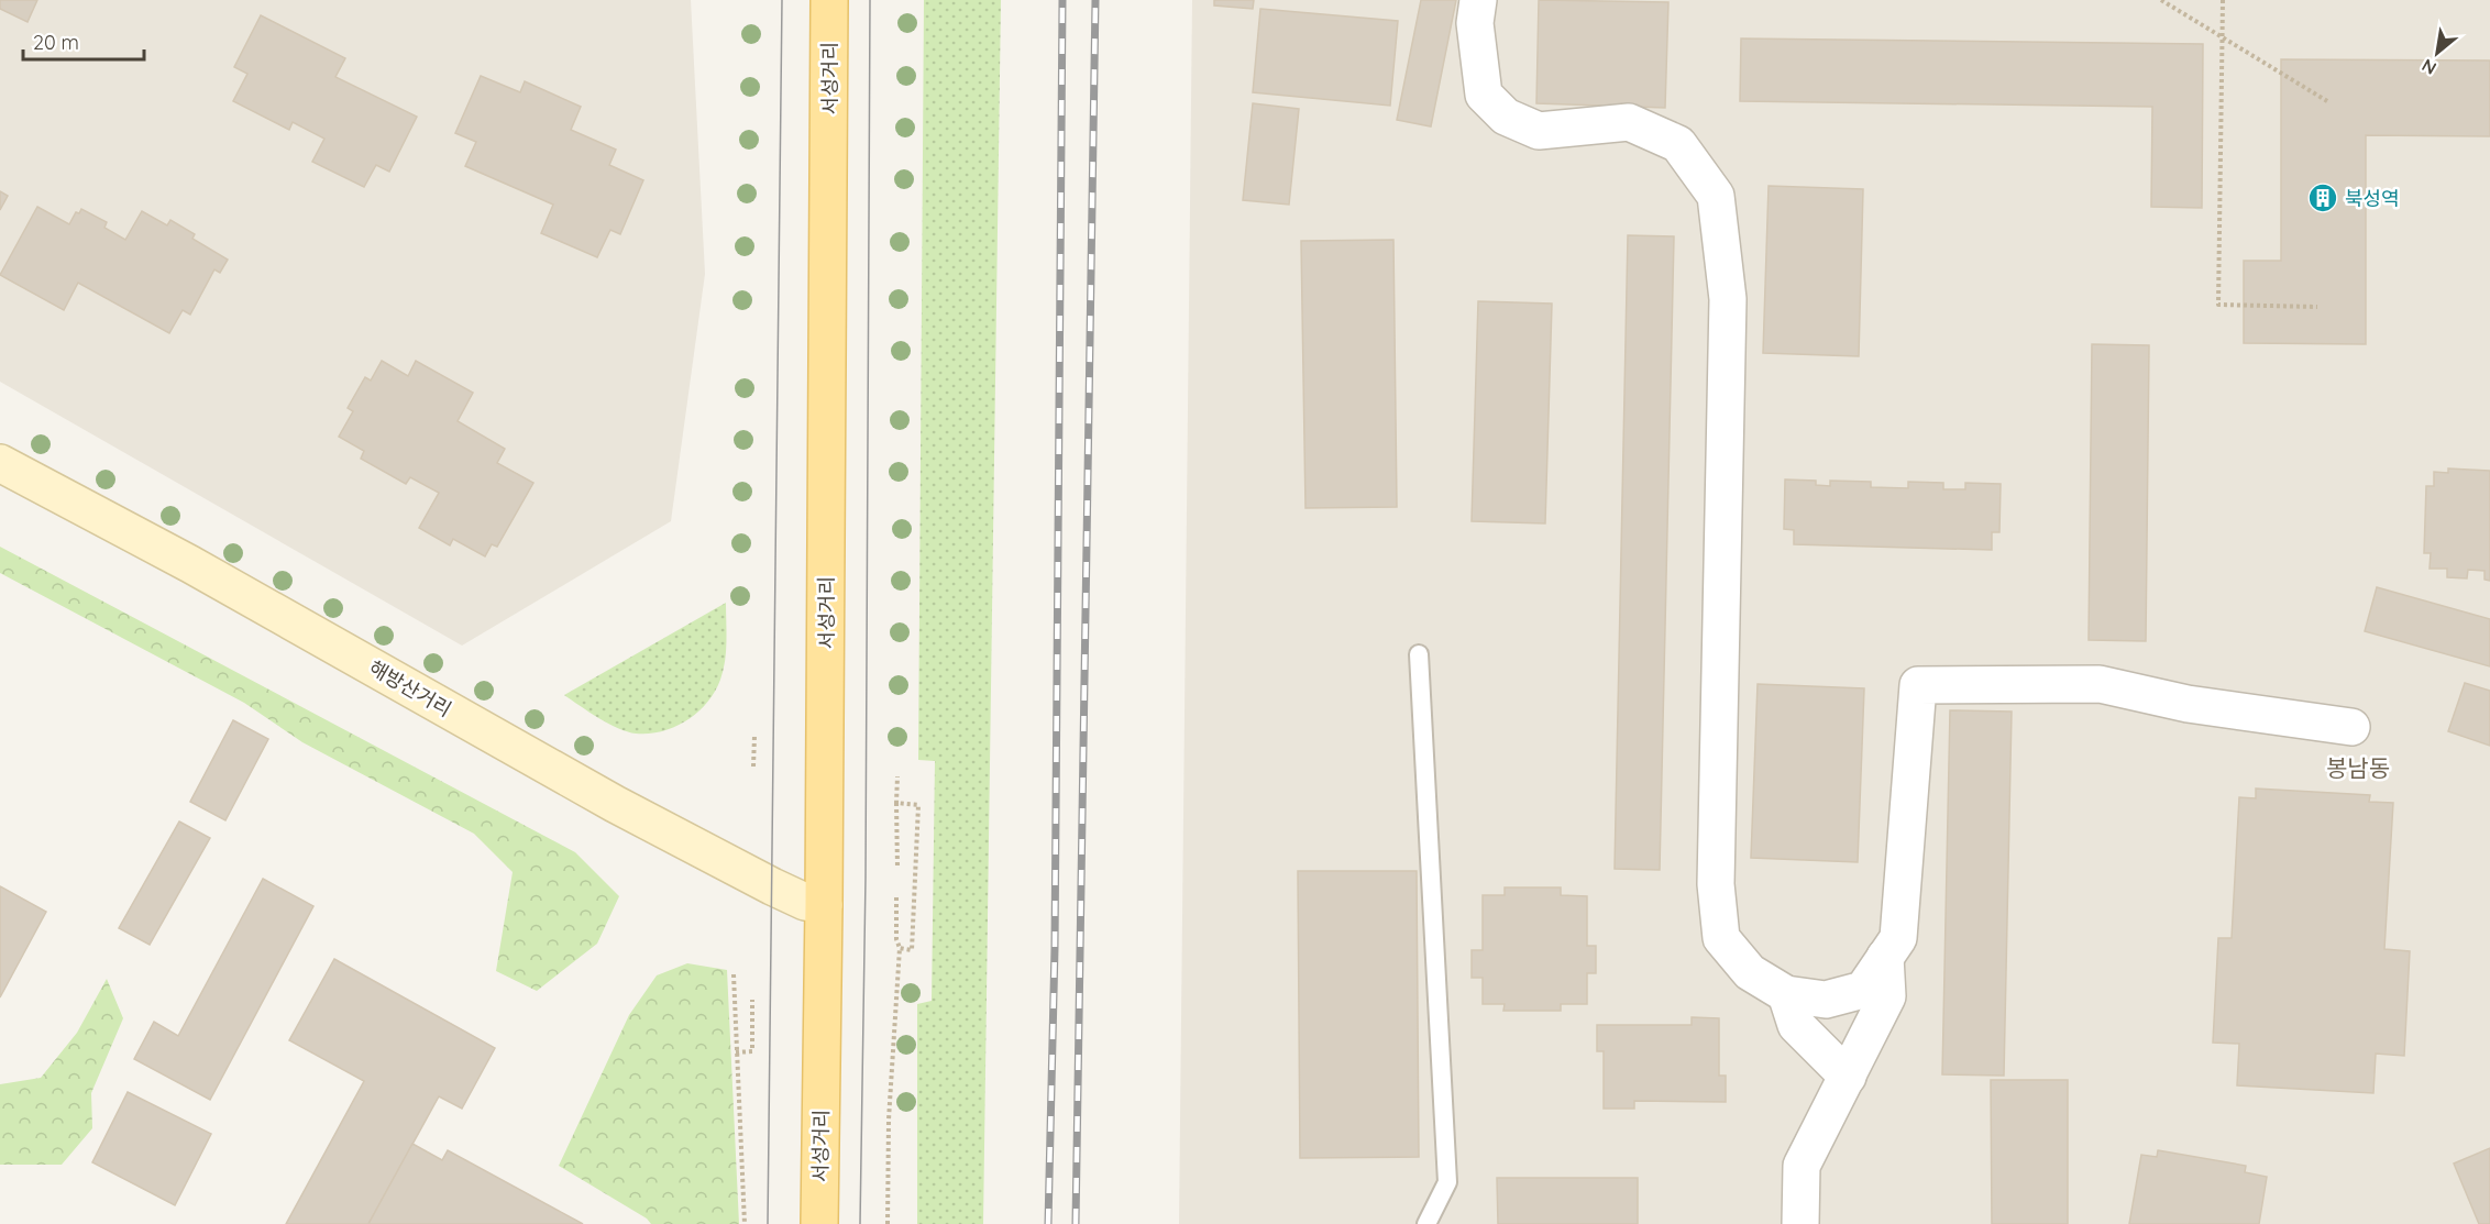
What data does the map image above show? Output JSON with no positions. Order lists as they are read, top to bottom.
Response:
{
  "streets": {
    "main road": ["서성거리", "해방산거리"]
  },
  "crossings": [
    ["서성거리", "해방산거리"]
  ],
  "districts": ["봉남동"],
  "places": {
    "building": ["북성역"]
  },
  "scale_bar": "20 m",
  "north": "bottom left"
}
